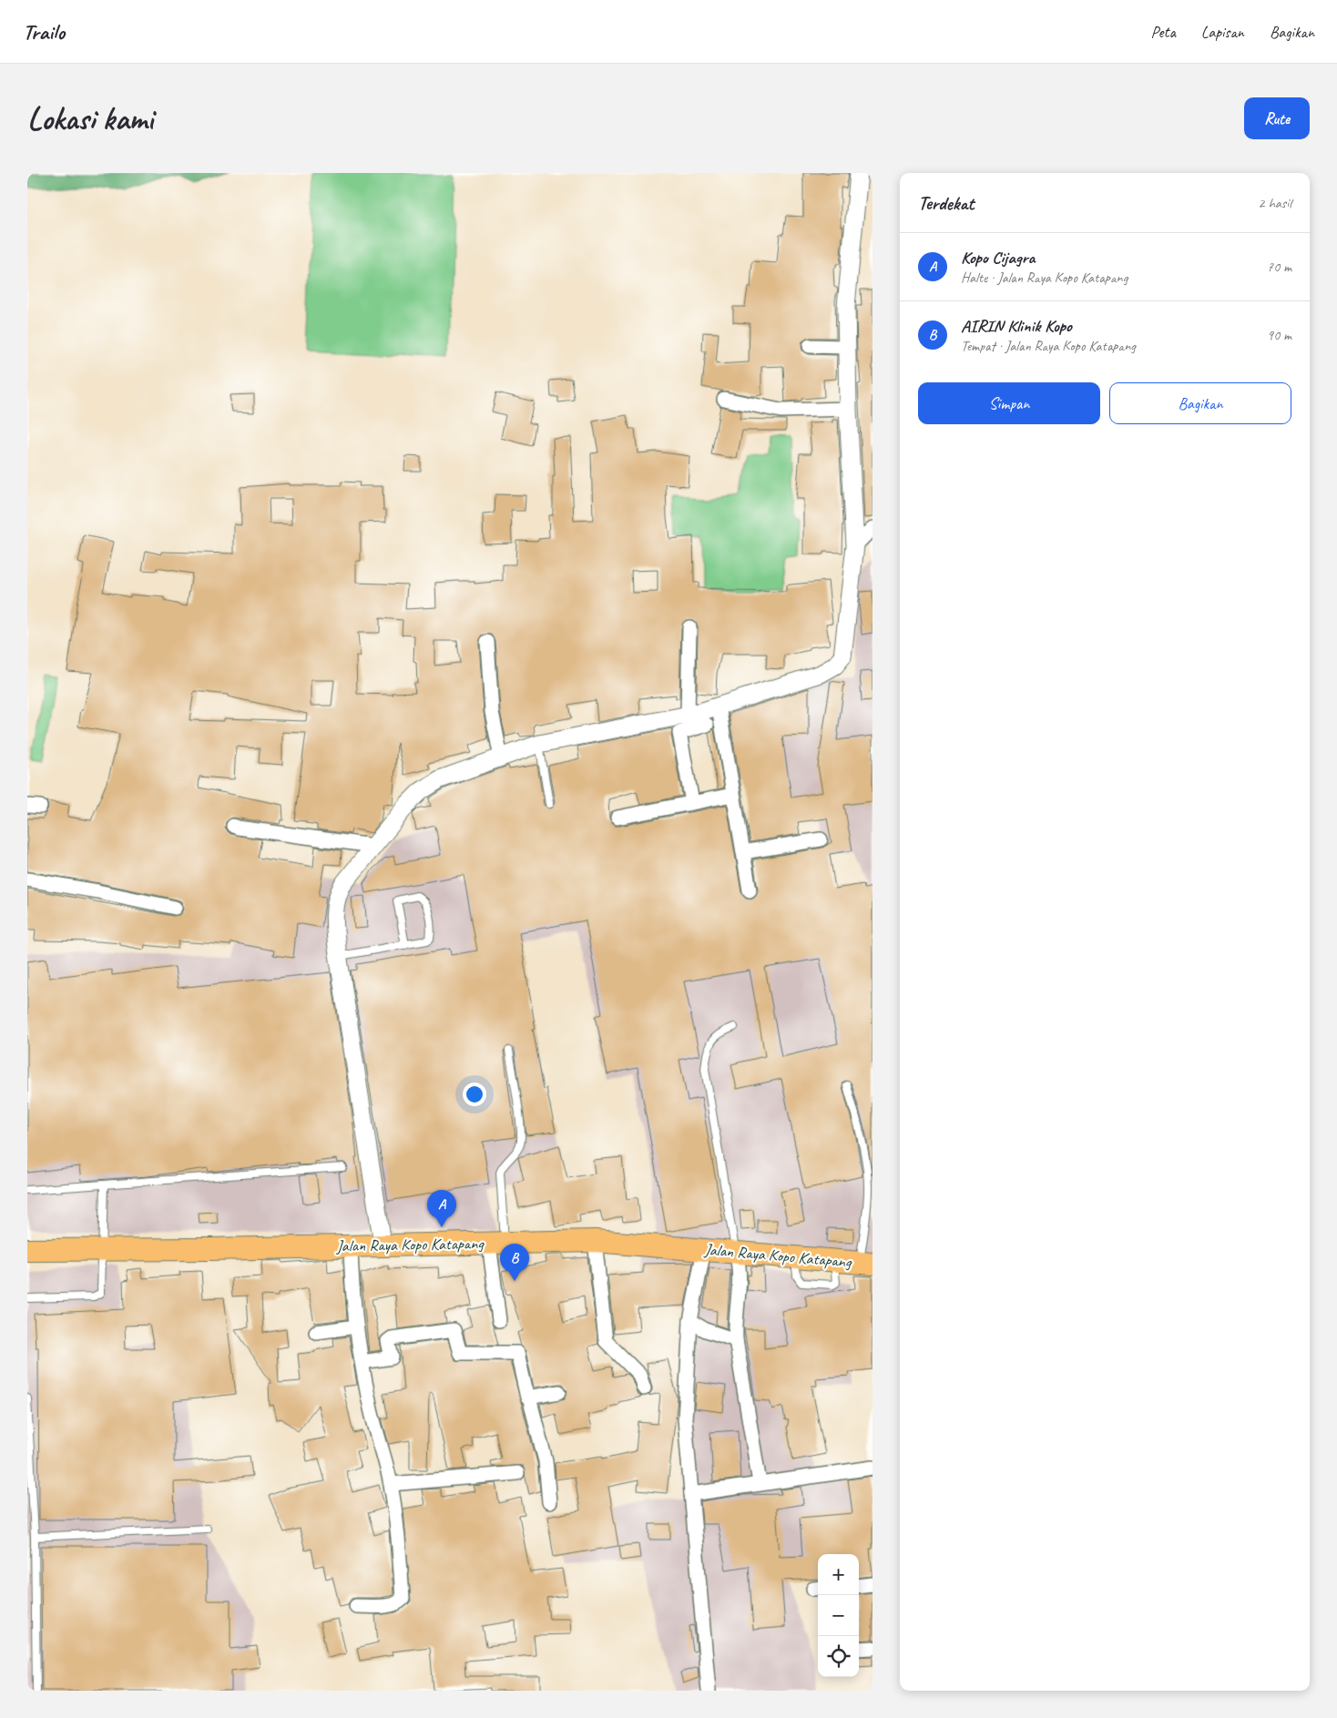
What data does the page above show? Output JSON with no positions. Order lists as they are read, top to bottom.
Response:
{
  "streets": {
    "main road": ["Jalan Raya Kopo Katapang"]
  },
  "page": {
    "header": "Trailo",
    "nav": ["Peta", "Lapisan", "Bagikan"],
    "buttons": [
      "Rute",
      ["Simpan", "Bagikan"]
    ],
    "title": "Lokasi kami",
    "heading": ["Terdekat", "2 hasil"],
    "list": [
      {
        "mark": "A",
        "name": "Kopo Cijagra",
        "note": "Halte · Jalan Raya Kopo Katapang",
        "value": "70 m"
      },
      {
        "mark": "B",
        "name": "AIRIN Klinik Kopo",
        "note": "Tempat · Jalan Raya Kopo Katapang",
        "value": "90 m"
      }
    ],
    "pins": ["A", "B"],
    "map_buttons": ["+", "−"]
  }
}
